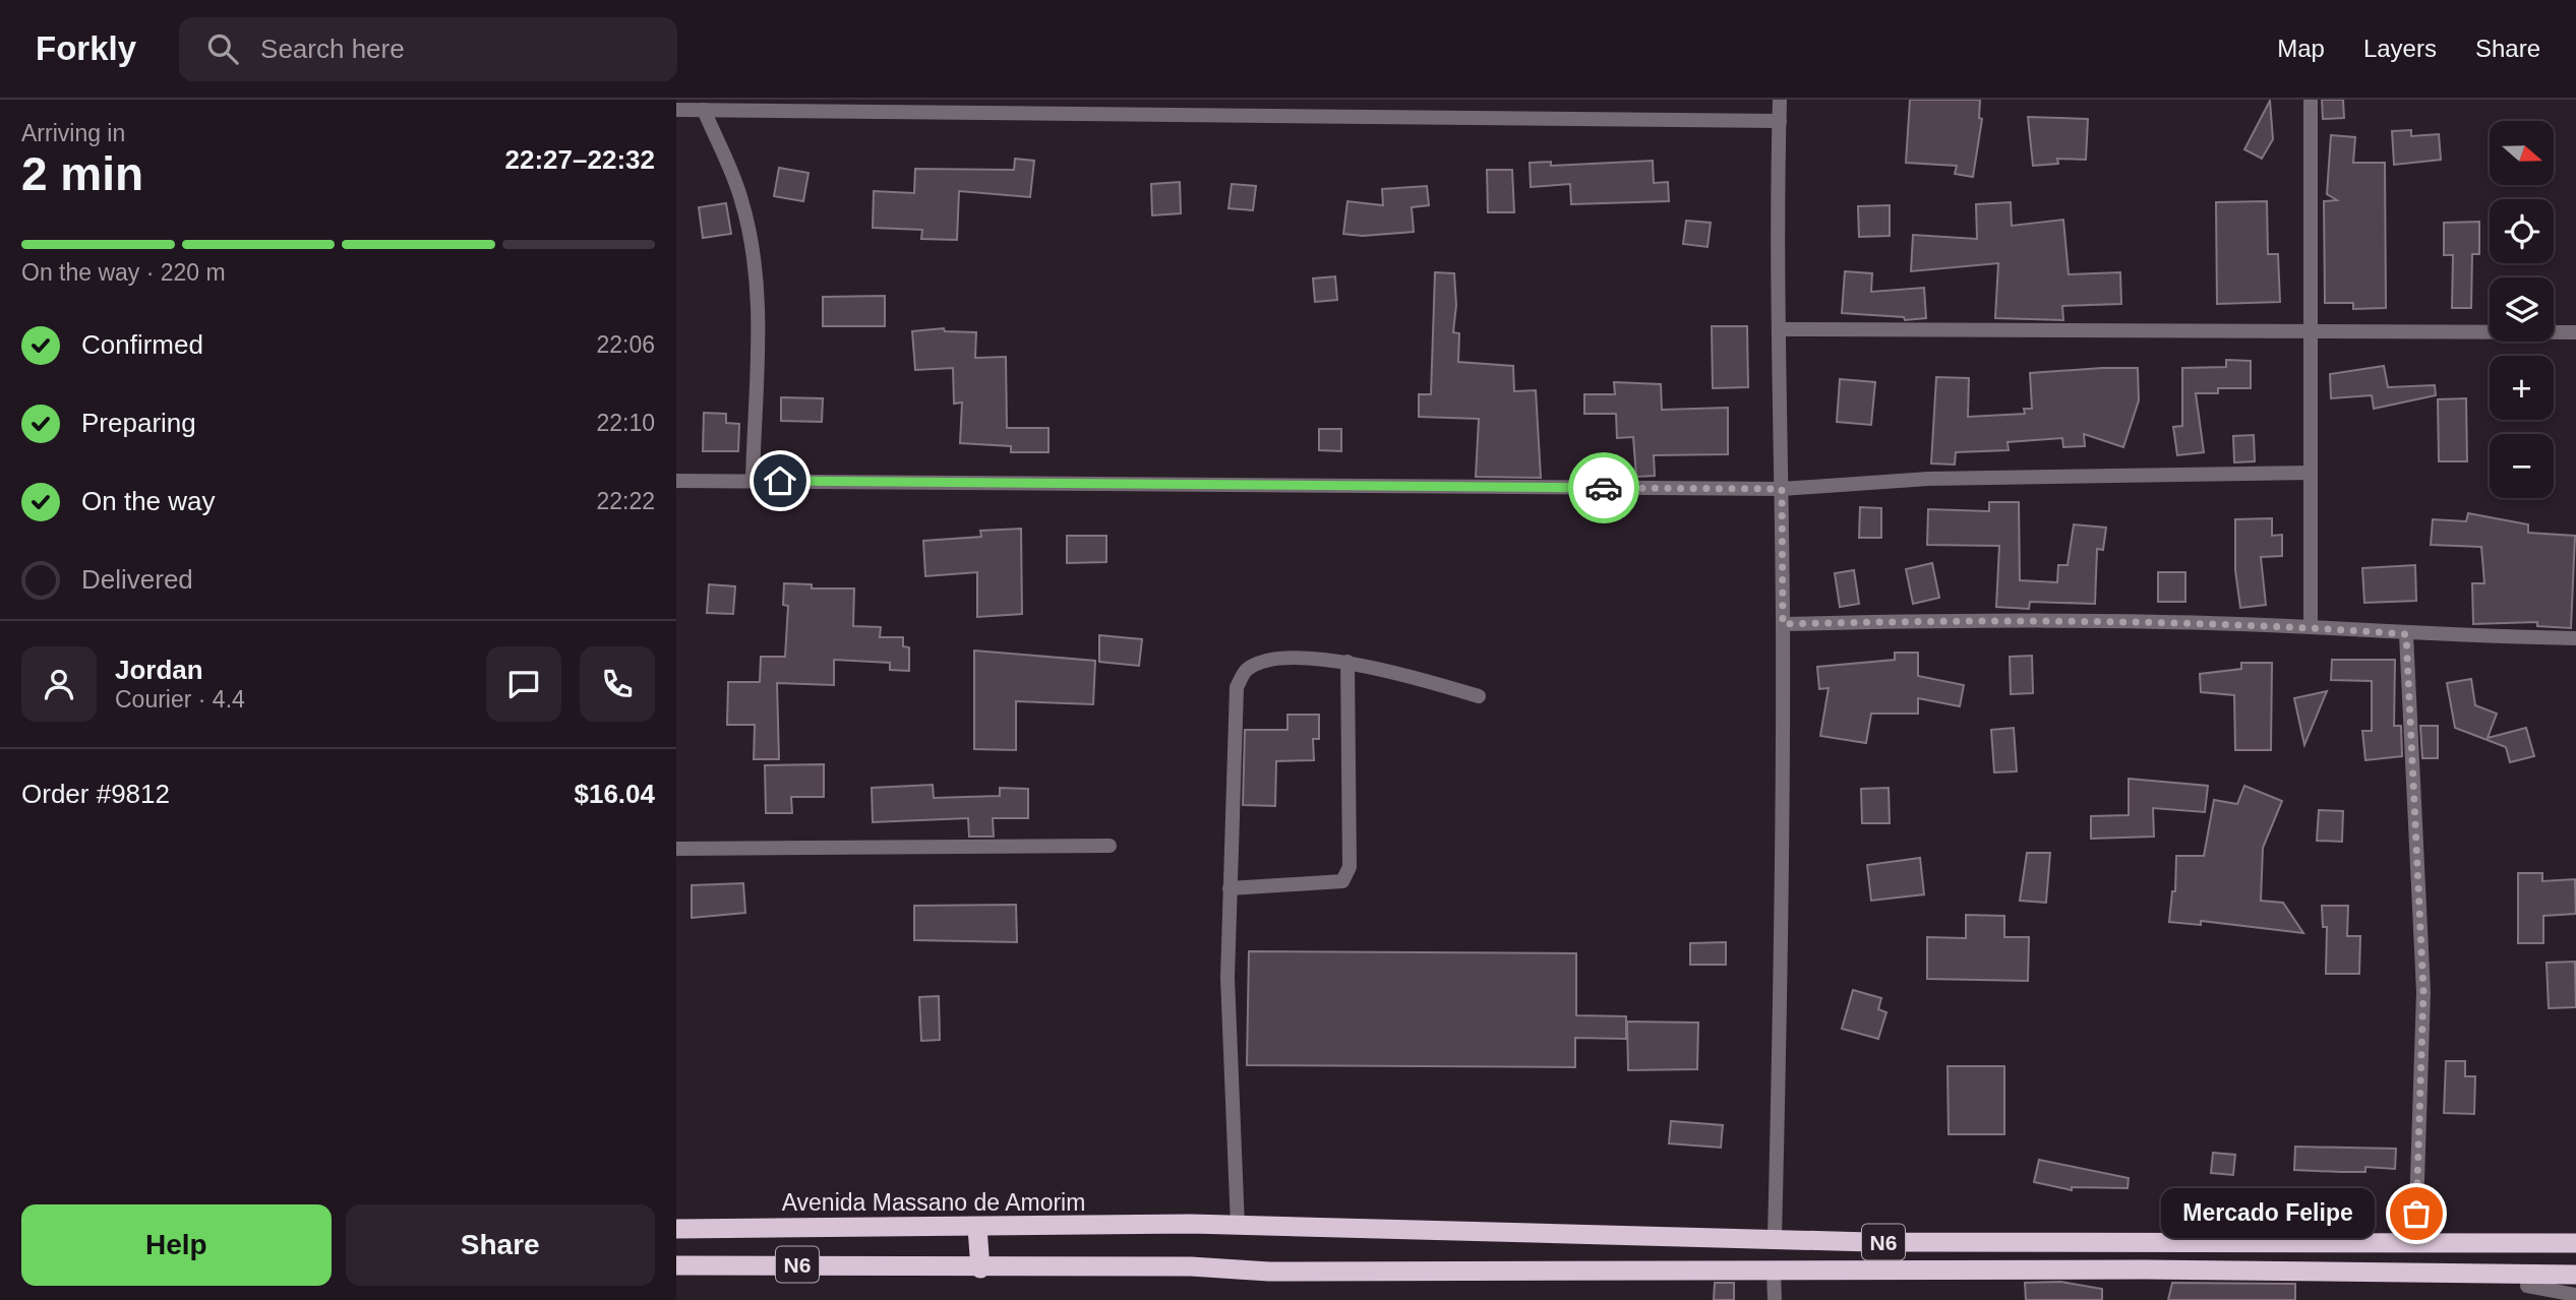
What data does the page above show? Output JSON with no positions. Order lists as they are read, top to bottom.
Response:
{
  "streets": {
    "highway": ["Avenida Massano de Amorim", "N6"]
  },
  "crossings": [
    ["Avenida Massano de Amorim", "N6"]
  ],
  "places": ["Mercado Felipe"],
  "north": "right",
  "page": {
    "header": "Forkly",
    "search": "Search here",
    "nav": ["Map", "Layers", "Share"],
    "heading": ["2 min", "Arriving in", "22:27–22:32"],
    "panel": [
      "Jordan",
      "Courier · 4.4",
      "Order #9812",
      "$16.04"
    ],
    "map_buttons": ["+", "−"],
    "bar": "On the way · 220 m",
    "list": [
      ["Confirmed", "22:06"],
      ["Preparing", "22:10"],
      ["On the way", "22:22"],
      "Delivered"
    ],
    "bubble": "Mercado Felipe",
    "buttons": ["Help", "Share"]
  }
}
